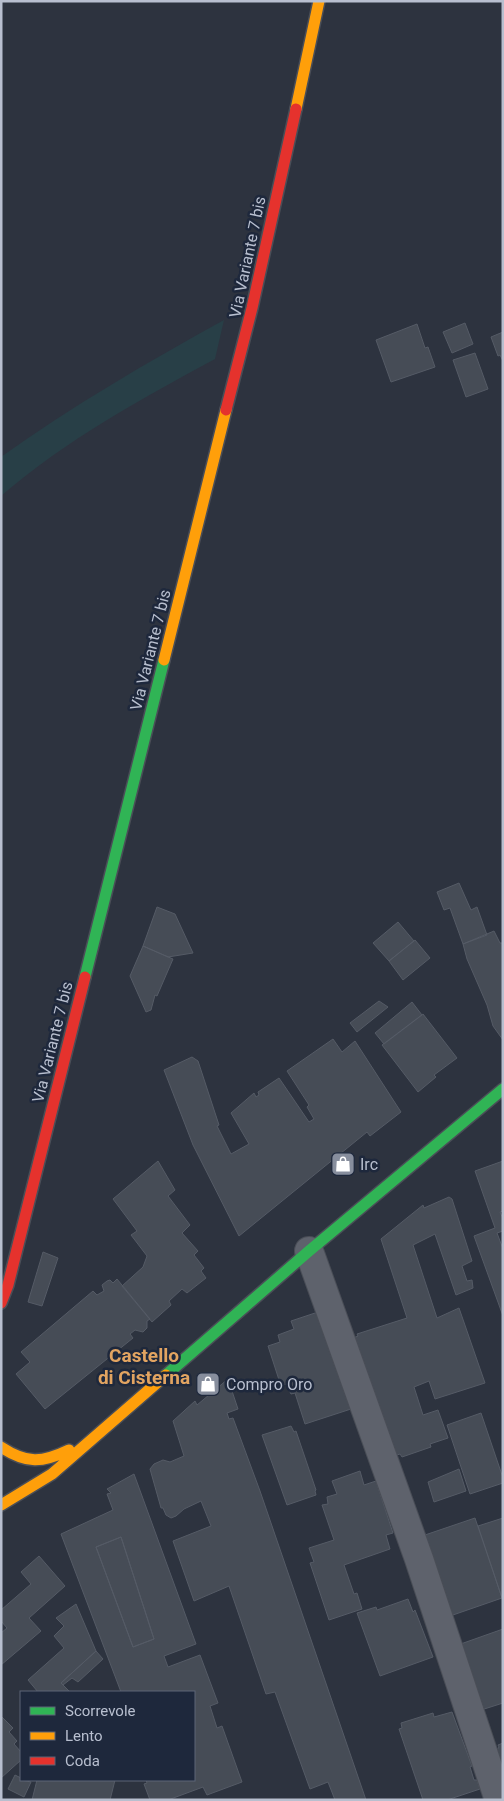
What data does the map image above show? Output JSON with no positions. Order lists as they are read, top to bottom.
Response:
{
  "streets": {
    "main road": ["Via Variante 7 bis"]
  },
  "districts": ["Castello di Cisterna"],
  "places": {
    "shop": ["Irc", "Compro Oro"]
  },
  "legend": ["Scorrevole", "Lento", "Coda"]
}
